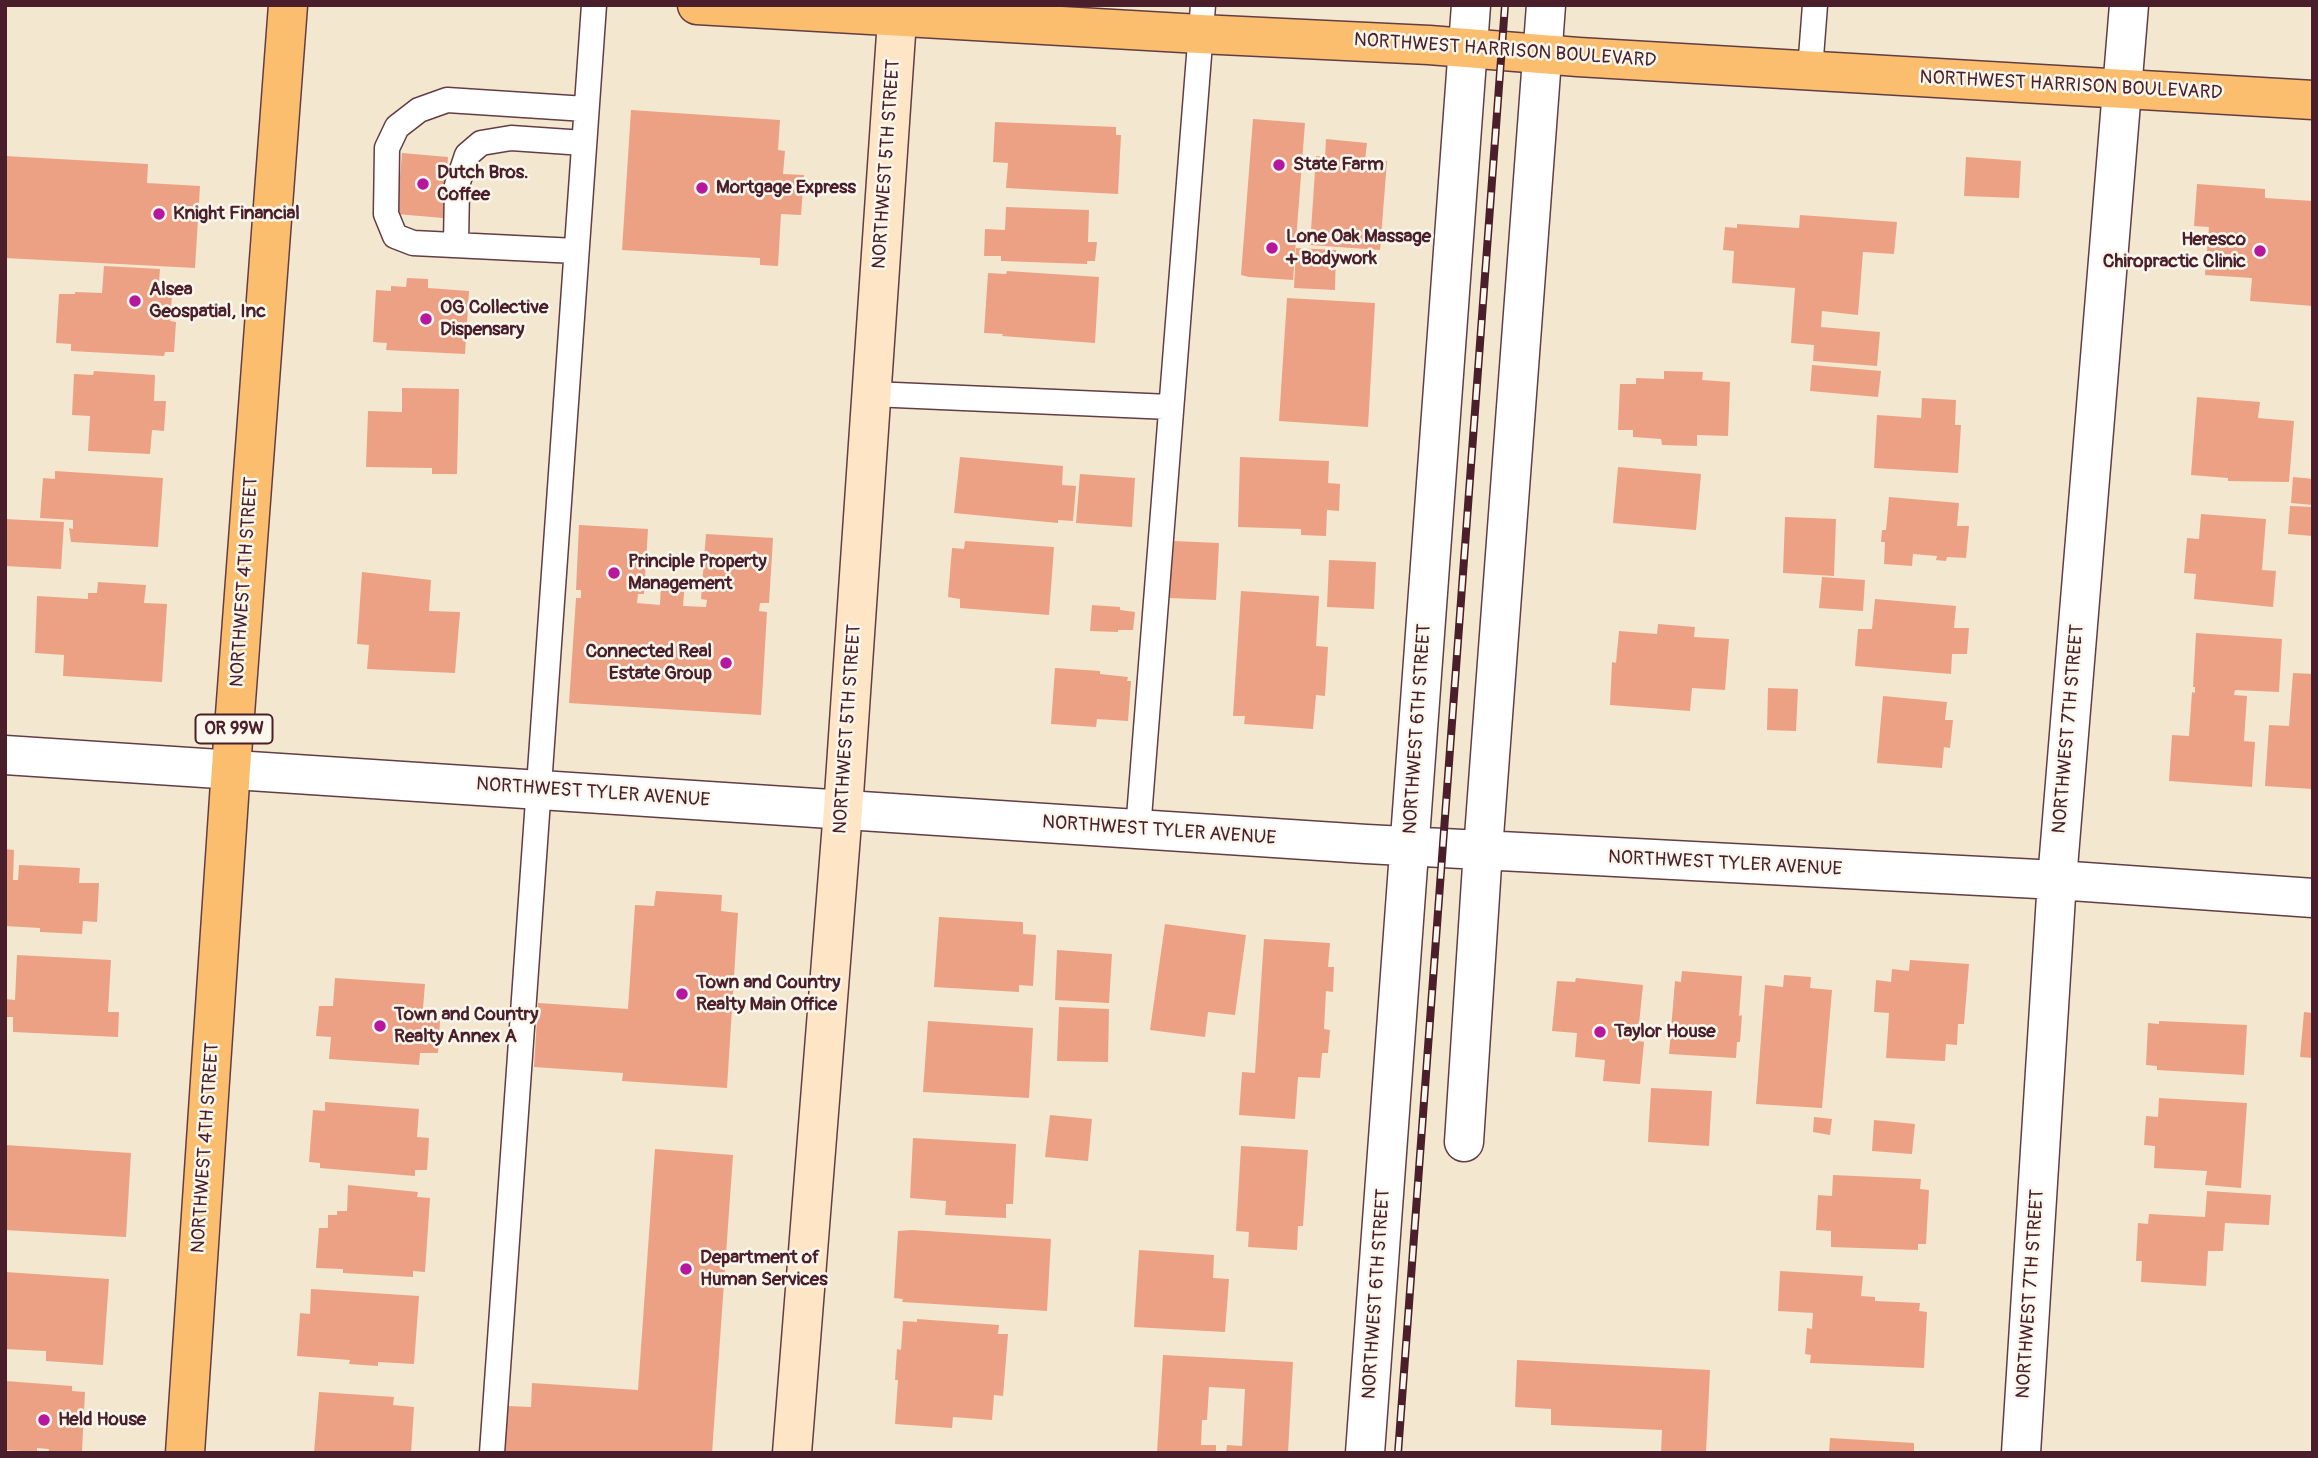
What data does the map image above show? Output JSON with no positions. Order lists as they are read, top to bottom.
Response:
{
  "streets": {
    "main road": ["NORTHWEST HARRISON BOULEVARD", "NORTHWEST 4TH STREET", "OR 99W"],
    "street": [
      "NORTHWEST 5TH STREET",
      "NORTHWEST 6TH STREET",
      "NORTHWEST 7TH STREET",
      "NORTHWEST TYLER AVENUE"
    ]
  },
  "crossings": [
    ["NORTHWEST HARRISON BOULEVARD", "NORTHWEST 5TH STREET"],
    ["NORTHWEST HARRISON BOULEVARD", "NORTHWEST 6TH STREET"],
    ["NORTHWEST HARRISON BOULEVARD", "NORTHWEST 7TH STREET"],
    ["NORTHWEST 5TH STREET", "NORTHWEST TYLER AVENUE"],
    ["NORTHWEST 4TH STREET", "NORTHWEST TYLER AVENUE"],
    ["NORTHWEST 6TH STREET", "NORTHWEST TYLER AVENUE"],
    ["NORTHWEST 7TH STREET", "NORTHWEST TYLER AVENUE"]
  ],
  "places": [
    "State Farm",
    "Dutch Bros. Coffee",
    "Mortgage Express",
    "Knight Financial",
    "Lone Oak Massage + Bodywork",
    "Heresco Chiropractic Clinic",
    "Alsea Geospatial, Inc",
    "OG Collective Dispensary",
    "Principle Property Management",
    "Connected Real Estate Group",
    "Town and Country Realty Main Office",
    "Town and Country Realty Annex A",
    "Taylor House",
    "Department of Human Services",
    "Held House"
  ]
}
